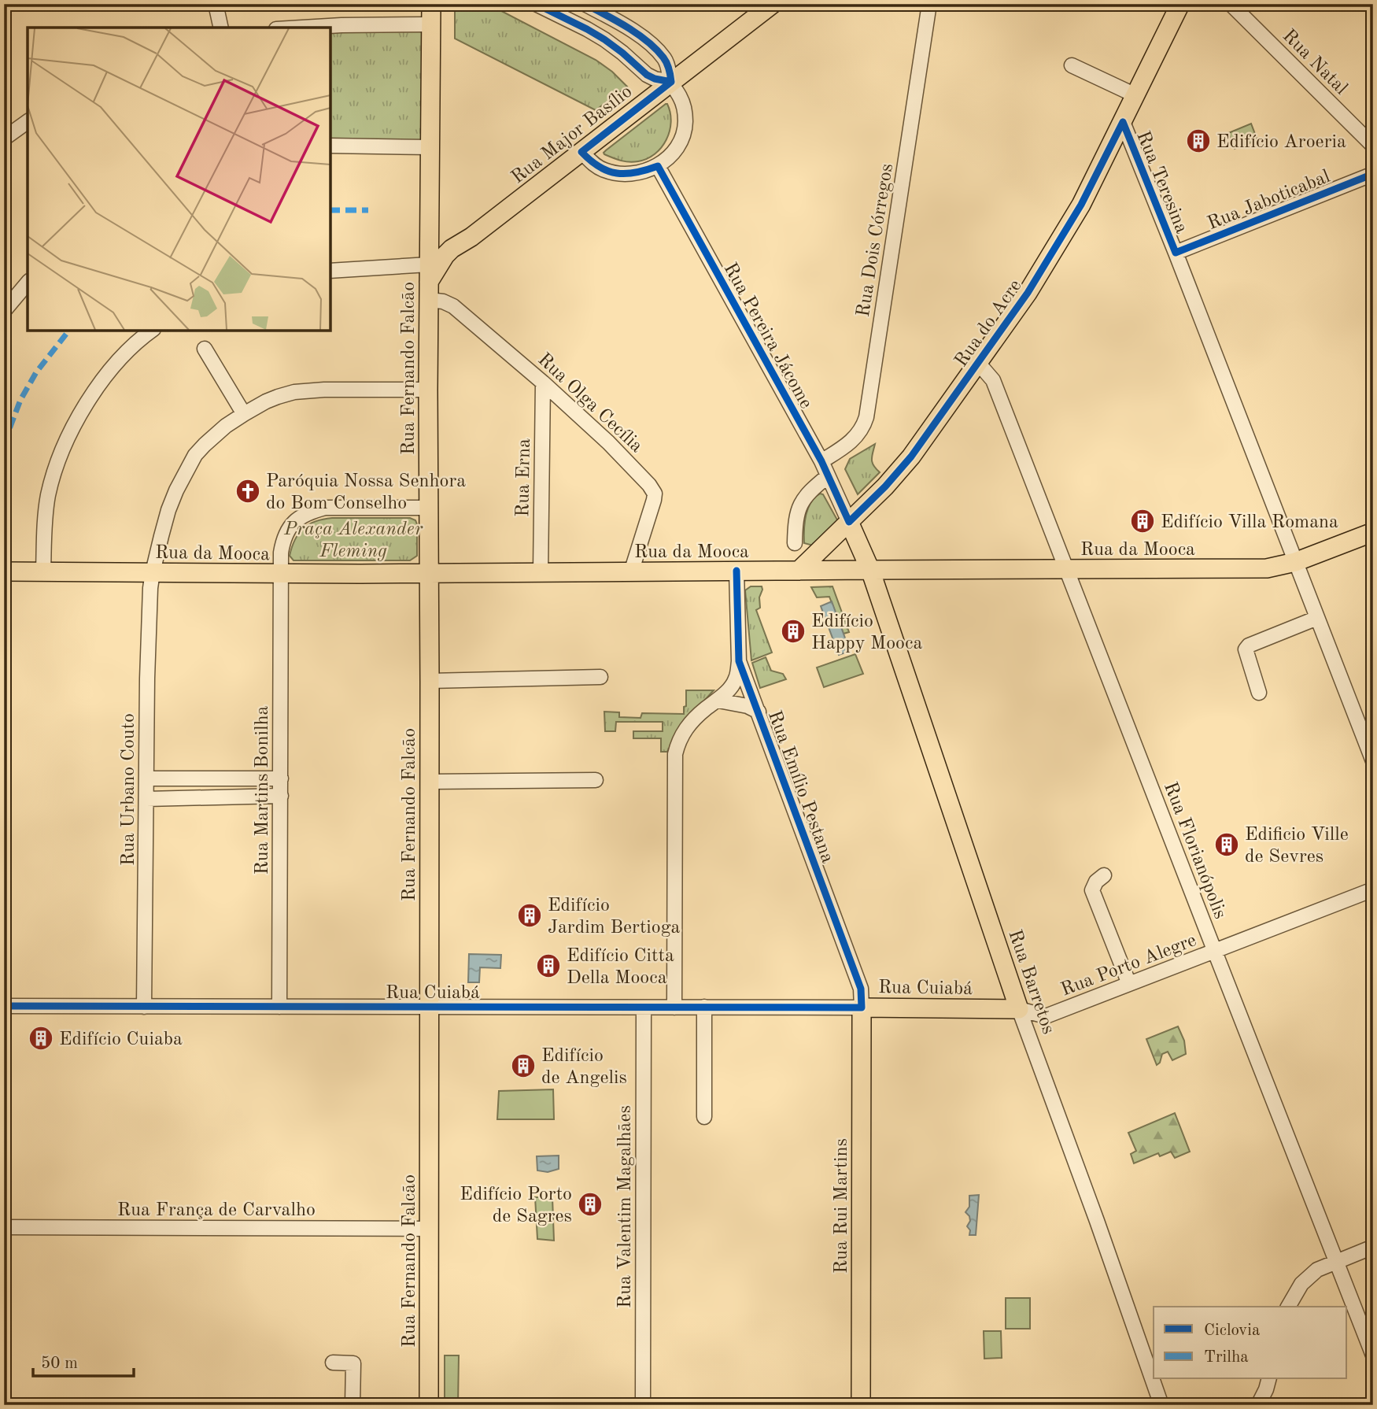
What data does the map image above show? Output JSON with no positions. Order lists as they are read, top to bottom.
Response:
{
  "streets": {
    "main road": [
      "Rua Major Basílio",
      "Rua do Acre",
      "Rua Pereira Jácome",
      "Rua Fernando Falcão",
      "Rua da Mooca",
      "Rua Barretos",
      "Rua Cuiabá",
      "Rua Rui Martins"
    ],
    "street": [
      "Rua Natal",
      "Rua Teresina",
      "Rua Jaboticabal",
      "Rua Dois Córregos",
      "Rua Olga Cecília",
      "Rua Erna",
      "Rua Emílio Pestana",
      "Rua Urbano Couto",
      "Rua Martins Bonilha",
      "Rua Florianópolis",
      "Rua Porto Alegre",
      "Rua Valentim Magalhães",
      "Rua França de Carvalho"
    ]
  },
  "crossings": [
    ["Rua Major Basílio", "Rua Fernando Falcão"],
    ["Rua Teresina", "Rua Jaboticabal"],
    ["Rua Teresina", "Rua do Acre"],
    ["Rua Teresina", "Rua da Mooca"],
    ["Rua Dois Córregos", "Rua Pereira Jácome"],
    ["Rua do Acre", "Rua Pereira Jácome"],
    ["Rua do Acre", "Rua da Mooca"],
    ["Rua do Acre", "Rua Florianópolis"],
    ["Rua Pereira Jácome", "Rua da Mooca"],
    ["Rua Pereira Jácome", "Rua Barretos"],
    ["Rua Fernando Falcão", "Rua Olga Cecília"],
    ["Rua Fernando Falcão", "Rua da Mooca"],
    ["Rua Fernando Falcão", "Rua Urbano Couto"],
    ["Rua Fernando Falcão", "Rua Martins Bonilha"],
    ["Rua Fernando Falcão", "Rua Cuiabá"],
    ["Rua Fernando Falcão", "Rua França de Carvalho"],
    ["Rua Olga Cecília", "Rua Erna"],
    ["Rua Olga Cecília", "Rua da Mooca"],
    ["Rua Erna", "Rua da Mooca"],
    ["Rua da Mooca", "Rua Emílio Pestana"],
    ["Rua da Mooca", "Rua Urbano Couto"],
    ["Rua da Mooca", "Rua Martins Bonilha"],
    ["Rua da Mooca", "Rua Florianópolis"],
    ["Rua da Mooca", "Rua Barretos"],
    ["Rua Emílio Pestana", "Rua Cuiabá"],
    ["Rua Emílio Pestana", "Rua Rui Martins"],
    ["Rua Urbano Couto", "Rua Cuiabá"],
    ["Rua Martins Bonilha", "Rua Cuiabá"],
    ["Rua Florianópolis", "Rua Porto Alegre"],
    ["Rua Porto Alegre", "Rua Barretos"],
    ["Rua Porto Alegre", "Rua Cuiabá"],
    ["Rua Barretos", "Rua Cuiabá"],
    ["Rua Cuiabá", "Rua Rui Martins"],
    ["Rua Cuiabá", "Rua Valentim Magalhães"]
  ],
  "parks": ["Praça Alexander Fleming"],
  "places": {
    "building": [
      "Edifício Aroeria",
      "Edifício Villa Romana",
      "Edifício Happy Mooca",
      "Edificio Ville de Sevres",
      "Edifício Jardim Bertioga",
      "Edifício Citta Della Mooca",
      "Edifício Cuiaba",
      "Edifício de Angelis",
      "Edifício Porto de Sagres"
    ],
    "church": ["Paróquia Nossa Senhora do Bom Conselho"]
  },
  "legend": ["Ciclovia", "Trilha"],
  "scale_bar": "50 m"
}
